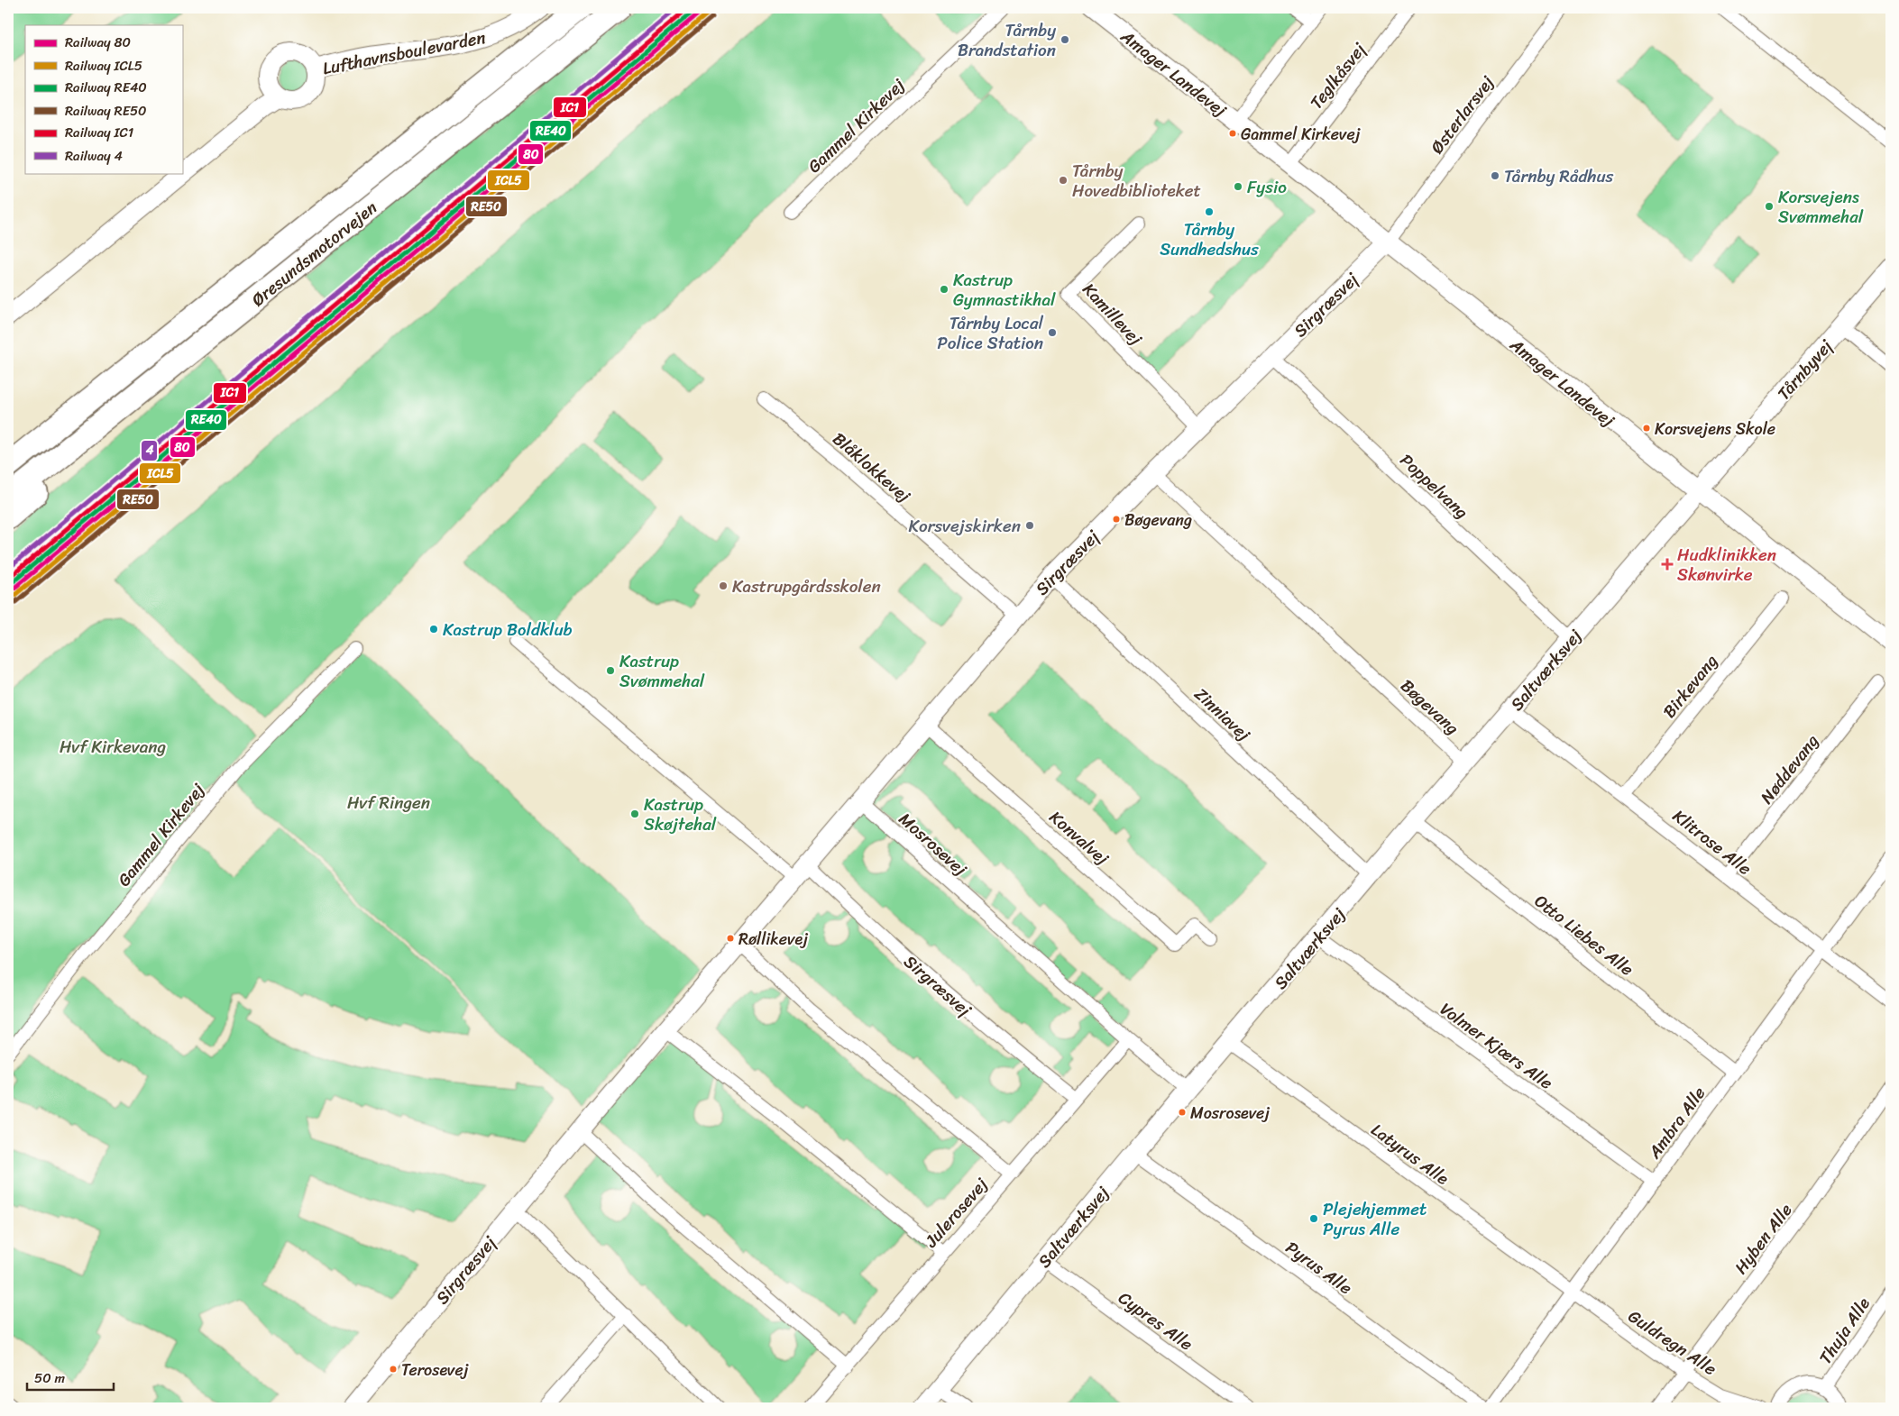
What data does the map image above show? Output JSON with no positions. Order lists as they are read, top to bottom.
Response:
{
  "streets": {
    "highway": ["Øresundsmotorvejen"],
    "street": [
      "Lufthavnsboulevarden",
      "Amager Landevej",
      "Teglkåsvej",
      "Østerlarsvej",
      "Gammel Kirkevej",
      "Sirgræsvej",
      "Kamillevej",
      "Tårnbyvej",
      "Blåklokkevej",
      "Poppelvang",
      "Saltværksvej",
      "Birkevang",
      "Bøgevang",
      "Zinniavej",
      "Nøddevang",
      "Konvalvej",
      "Klitrose Alle",
      "Mosrosevej",
      "Otto Liebes Alle",
      "Volmer Kjærs Alle",
      "Ambra Alle",
      "Latyrus Alle",
      "Julerosevej",
      "Hyben Alle",
      "Pyrus Alle",
      "Cypres Alle",
      "Thuja Alle",
      "Guldregn Alle"
    ]
  },
  "crossings": [
    ["Amager Landevej", "Teglkåsvej"],
    ["Amager Landevej", "Østerlarsvej"],
    ["Amager Landevej", "Sirgræsvej"],
    ["Amager Landevej", "Tårnbyvej"],
    ["Amager Landevej", "Saltværksvej"],
    ["Østerlarsvej", "Sirgræsvej"],
    ["Sirgræsvej", "Kamillevej"],
    ["Sirgræsvej", "Blåklokkevej"],
    ["Sirgræsvej", "Poppelvang"],
    ["Sirgræsvej", "Bøgevang"],
    ["Sirgræsvej", "Zinniavej"],
    ["Sirgræsvej", "Konvalvej"],
    ["Sirgræsvej", "Mosrosevej"],
    ["Sirgræsvej", "Julerosevej"],
    ["Tårnbyvej", "Saltværksvej"],
    ["Poppelvang", "Saltværksvej"],
    ["Saltværksvej", "Bøgevang"],
    ["Saltværksvej", "Zinniavej"],
    ["Saltværksvej", "Klitrose Alle"],
    ["Saltværksvej", "Mosrosevej"],
    ["Saltværksvej", "Otto Liebes Alle"],
    ["Saltværksvej", "Volmer Kjærs Alle"],
    ["Saltværksvej", "Latyrus Alle"],
    ["Saltværksvej", "Pyrus Alle"],
    ["Saltværksvej", "Cypres Alle"],
    ["Birkevang", "Klitrose Alle"],
    ["Nøddevang", "Klitrose Alle"],
    ["Klitrose Alle", "Ambra Alle"],
    ["Mosrosevej", "Julerosevej"],
    ["Otto Liebes Alle", "Ambra Alle"],
    ["Volmer Kjærs Alle", "Ambra Alle"],
    ["Ambra Alle", "Latyrus Alle"],
    ["Ambra Alle", "Guldregn Alle"],
    ["Latyrus Alle", "Guldregn Alle"],
    ["Hyben Alle", "Guldregn Alle"]
  ],
  "parks": ["Hvf Kirkevang", "Hvf Ringen"],
  "places": {
    "other": [
      "Tårnby Brandstation",
      "Gammel Kirkevej",
      "Tårnby Rådhus",
      "Tårnby Hovedbiblioteket",
      "Fysio",
      "Korsvejens Svømmehal",
      "Tårnby Sundhedshus",
      "Kastrup Gymnastikhal",
      "Tårnby Local Police Station",
      "Korsvejens Skole",
      "Bøgevang",
      "Korsvejskirken",
      "Kastrupgårdsskolen",
      "Kastrup Boldklub",
      "Kastrup Svømmehal",
      "Kastrup Skøjtehal",
      "Røllikevej",
      "Mosrosevej",
      "Plejehjemmet Pyrus Alle",
      "Terosevej"
    ],
    "health": ["Hudklinikken Skønvirke"]
  },
  "lines": [
    "rail line 80",
    "rail line RE40",
    "rail line IC1",
    "rail line 4",
    "rail line ICL5",
    "rail line RE50"
  ],
  "legend": [
    "Railway 80",
    "Railway ICL5",
    "Railway RE40",
    "Railway RE50",
    "Railway IC1",
    "Railway 4"
  ],
  "scale_bar": "50 m"
}
